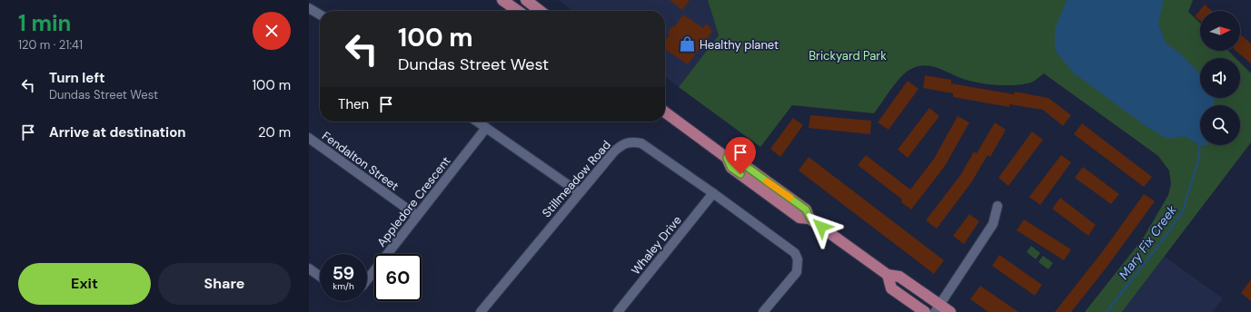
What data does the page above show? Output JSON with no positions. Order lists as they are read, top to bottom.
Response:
{
  "streets": {
    "street": [
      "Fendalton Street",
      "Stillmeadow Road",
      "Appledore Crescent",
      "Whaley Drive"
    ]
  },
  "crossings": [
    ["Fendalton Street", "Appledore Crescent"],
    ["Stillmeadow Road", "Whaley Drive"]
  ],
  "water": ["Mary Fix Creek"],
  "parks": ["Brickyard Park"],
  "places": {
    "shop": ["Healthy planet"]
  },
  "north": "right",
  "page": {
    "heading": ["1 min", "120 m · 21:41"],
    "turn": ["100 m", "Dundas Street West"],
    "list": [
      {
        "name": "Turn left",
        "note": "Dundas Street West",
        "value": "100 m"
      },
      {
        "name": "Arrive at destination",
        "value": "20 m"
      }
    ],
    "then": "Then",
    "speed": "59 km/h",
    "limit": "60",
    "buttons": ["Exit", "Share"]
  }
}
